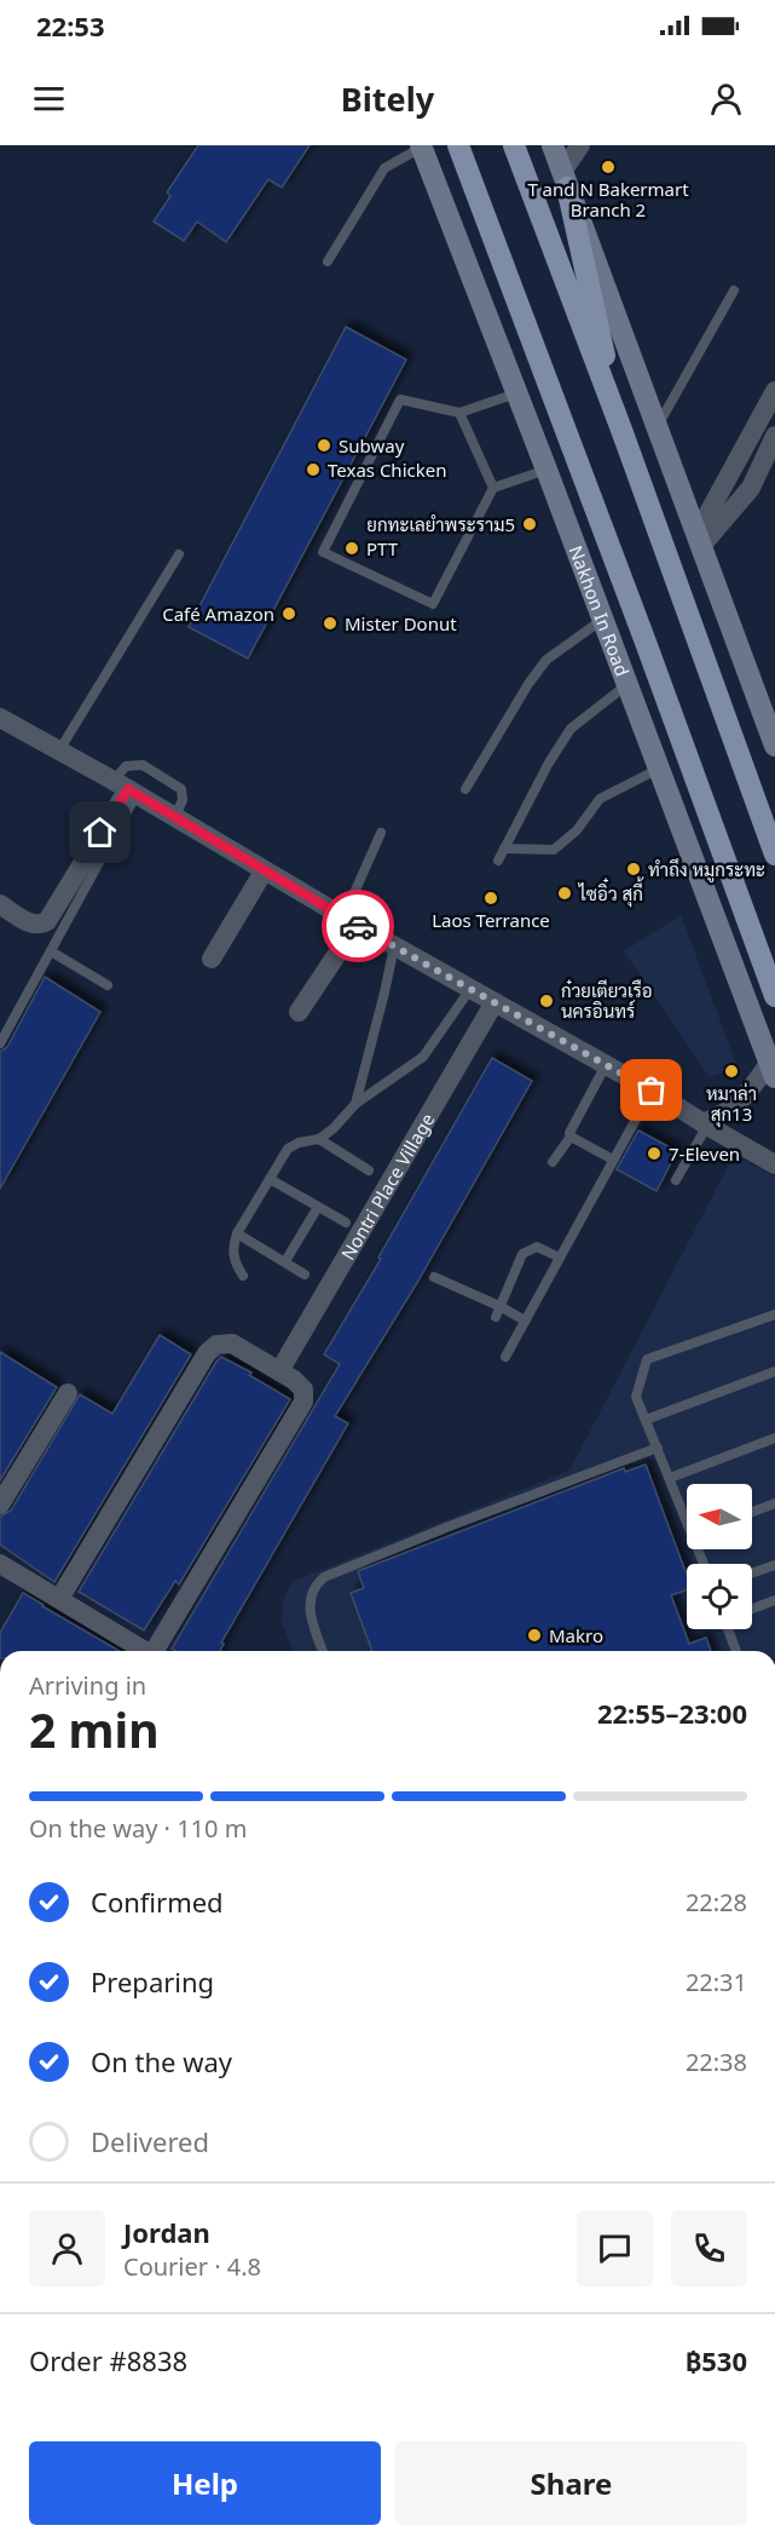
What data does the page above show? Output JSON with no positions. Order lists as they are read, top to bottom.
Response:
{
  "streets": {
    "main road": ["Nakhon In Road"],
    "street": ["Nontri Place Village"]
  },
  "places": [
    "T and N Bakermart Branch 2",
    "Subway",
    "Texas Chicken",
    "ยกทะเลยำพระราม5",
    "PTT",
    "Café Amazon",
    "Mister Donut",
    "ทำถึง หมูกระทะ",
    "ไซอิ๋ว สุกี้",
    "Laos Terrance",
    "ก๋วยเตียวเรือ นครอินทร์",
    "หมาล่า สุก13",
    "7-Eleven",
    "Makro"
  ],
  "north": "left",
  "page": {
    "status": "22:53",
    "header": "Bitely",
    "heading": ["2 min", "Arriving in", "22:55–23:00"],
    "panel": [
      "Jordan",
      "Courier · 4.8",
      "Order #8838",
      "฿530"
    ],
    "bar": "On the way · 110 m",
    "list": [
      ["Confirmed", "22:28"],
      ["Preparing", "22:31"],
      ["On the way", "22:38"],
      "Delivered"
    ],
    "buttons": ["Help", "Share"]
  }
}
